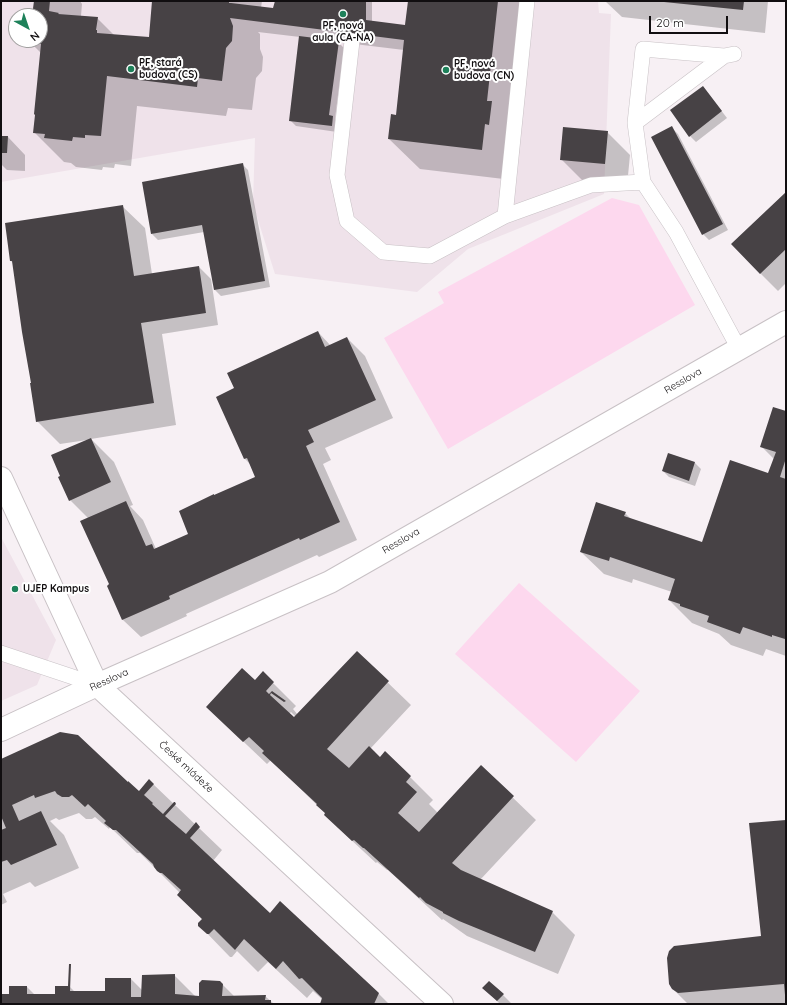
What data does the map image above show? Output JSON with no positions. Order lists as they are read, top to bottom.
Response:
{
  "streets": {
    "street": ["Resslova", "České mládeže"]
  },
  "crossings": [
    ["Resslova", "České mládeže"]
  ],
  "places": [
    "PF, nová aula (CA-NA)",
    "PF, stará budova (CS)",
    "PF, nová budova (CN)",
    "UJEP Kampus"
  ],
  "scale_bar": "20 m",
  "north": "bottom right"
}
